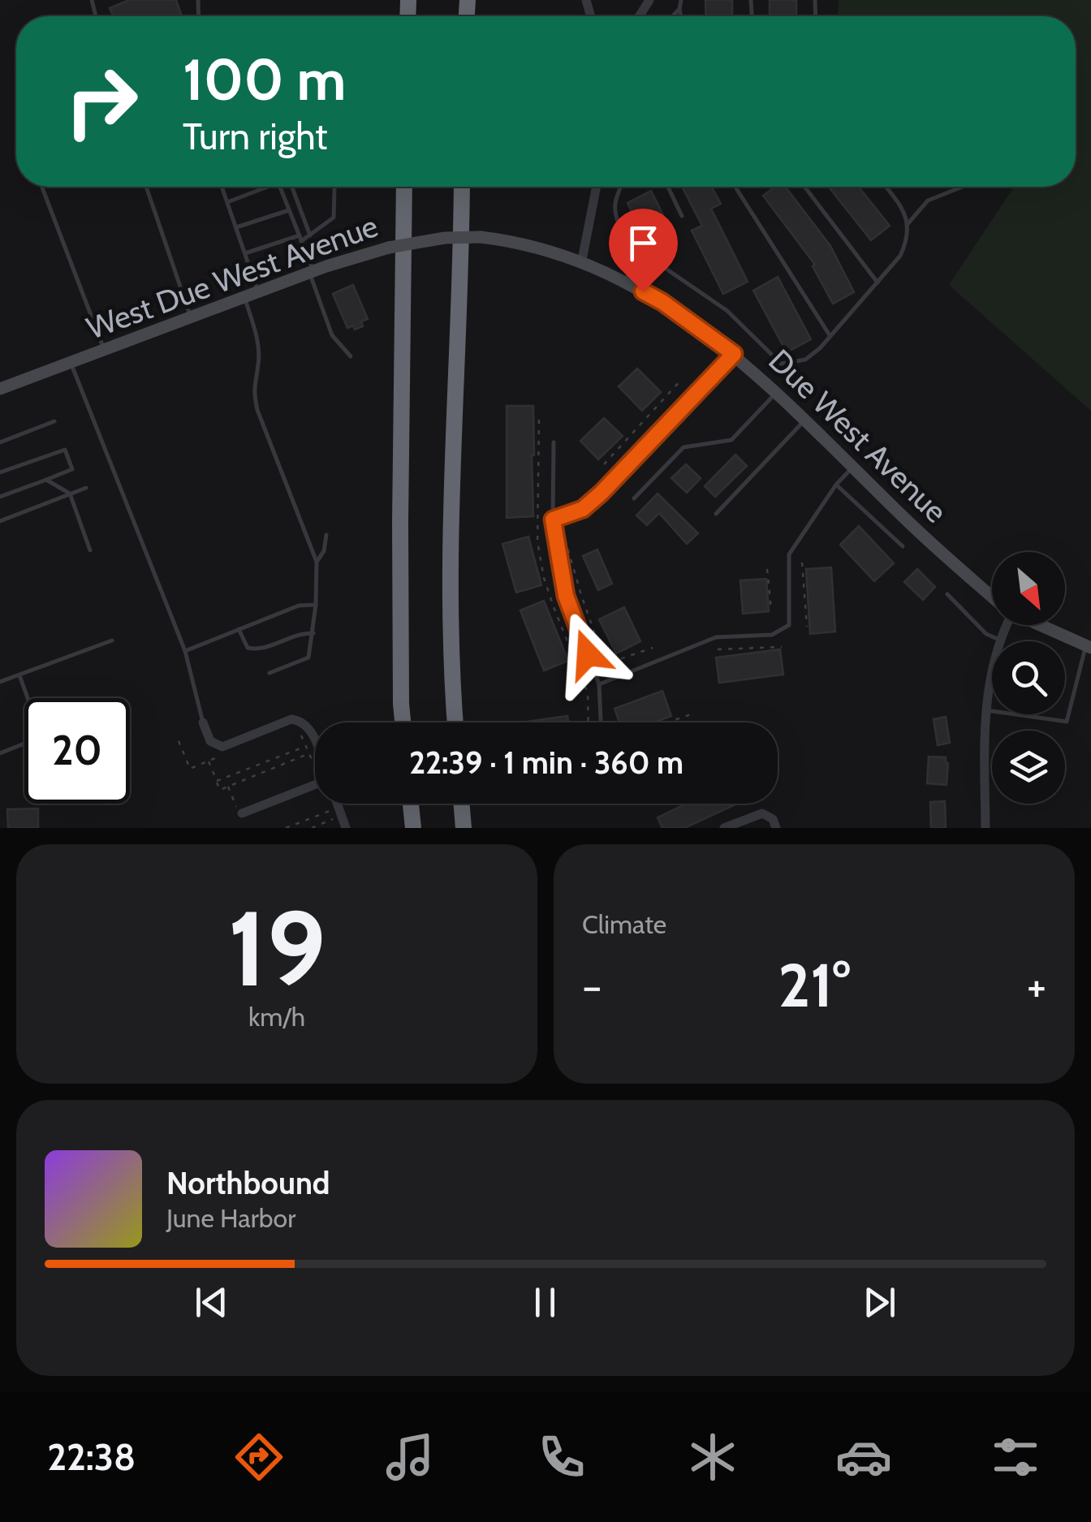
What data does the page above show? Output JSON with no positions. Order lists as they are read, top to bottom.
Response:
{
  "streets": {
    "main road": ["West Due West Avenue", "Due West Avenue"]
  },
  "crossings": [
    ["West Due West Avenue", "Due West Avenue"]
  ],
  "north": "bottom right",
  "page": {
    "turn": ["100 m", "Turn right"],
    "limit": "20",
    "trip": "22:39 · 1 min · 360 m",
    "tile": [
      ["19", "km/h"],
      "Climate"
    ],
    "heat": ["−", "21°", "+"],
    "song": ["Northbound", "June Harbor"],
    "tabs": "22:38"
  }
}
